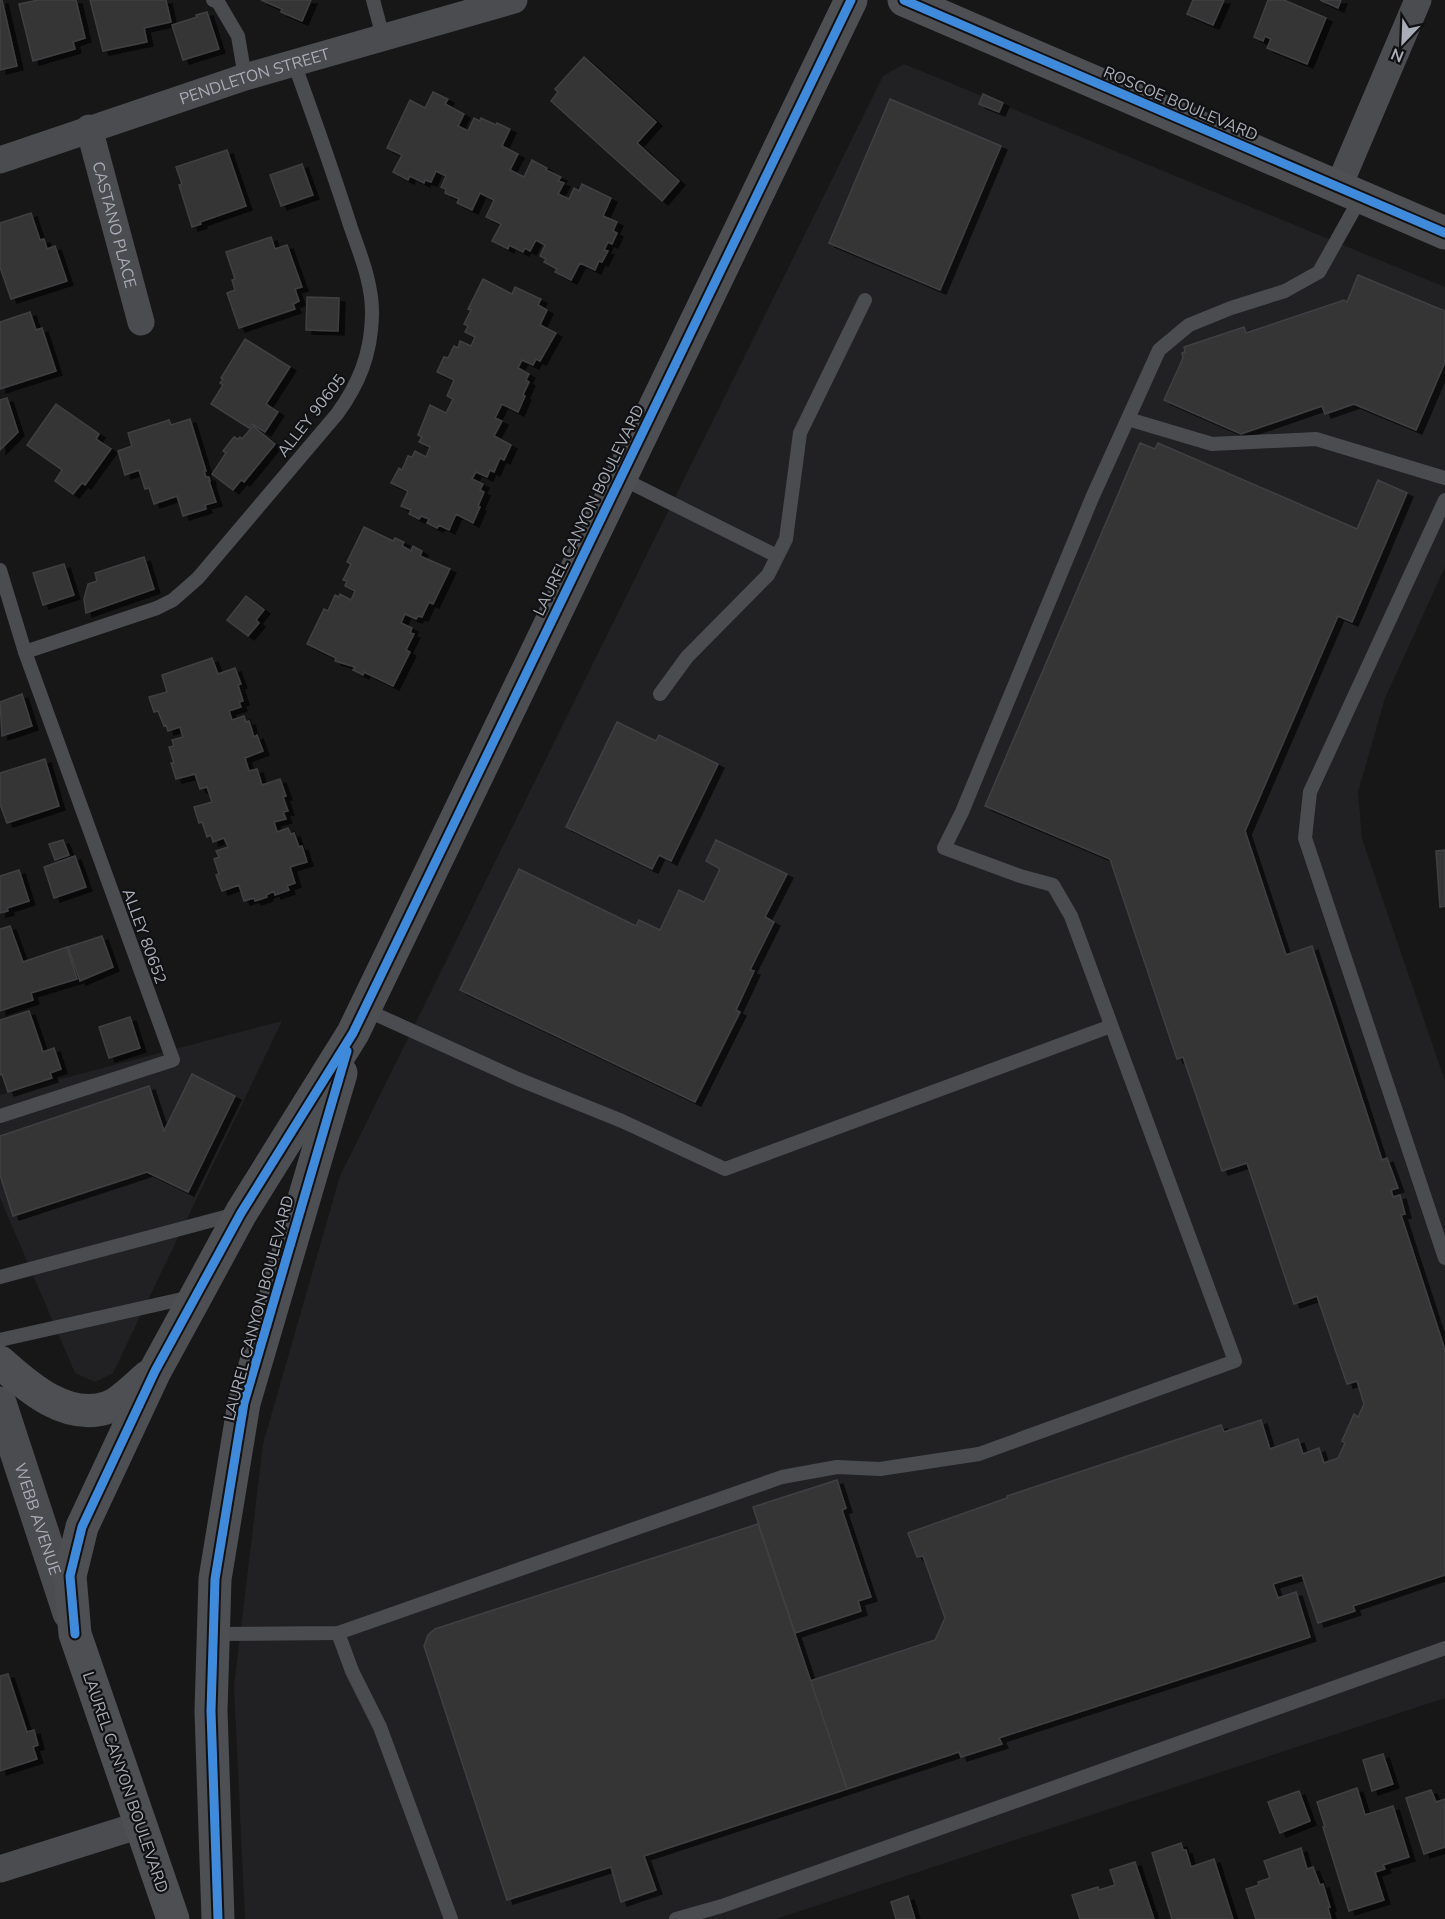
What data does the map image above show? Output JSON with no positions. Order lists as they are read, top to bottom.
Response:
{
  "streets": {
    "main road": ["ROSCOE BOULEVARD", "LAUREL CANYON BOULEVARD"],
    "street": ["PENDLETON STREET", "CASTANO PLACE", "WEBB AVENUE"],
    "lane": ["ALLEY 90605", "ALLEY 80652"]
  },
  "crossings": [
    ["PENDLETON STREET", "CASTANO PLACE"],
    ["PENDLETON STREET", "ALLEY 90605"],
    ["ALLEY 90605", "ALLEY 80652"],
    ["LAUREL CANYON BOULEVARD", "WEBB AVENUE"]
  ],
  "north": "bottom left"
}
